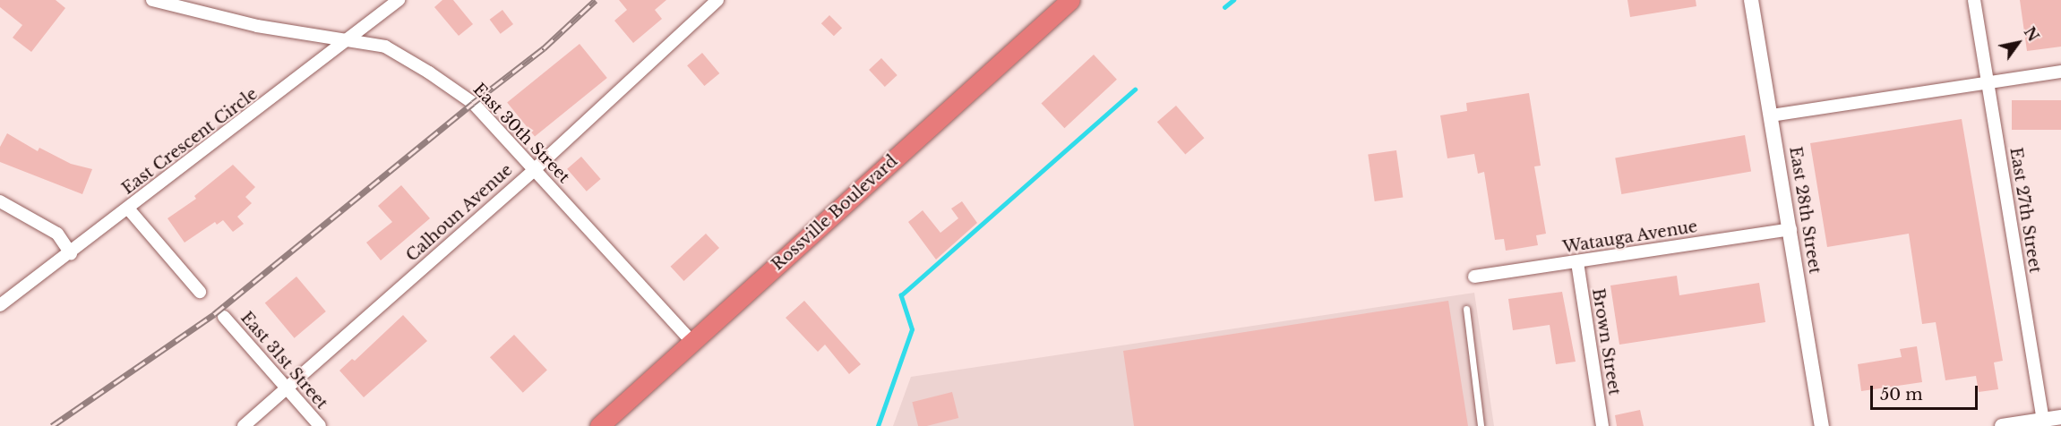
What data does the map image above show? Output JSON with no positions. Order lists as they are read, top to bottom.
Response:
{
  "streets": {
    "highway": ["Rossville Boulevard"],
    "street": [
      "East 30th Street",
      "East Crescent Circle",
      "East 28th Street",
      "East 27th Street",
      "Calhoun Avenue",
      "Watauga Avenue",
      "Brown Street",
      "East 31st Street"
    ]
  },
  "crossings": [
    ["East 30th Street", "East Crescent Circle"],
    ["East 30th Street", "Calhoun Avenue"],
    ["East 30th Street", "Rossville Boulevard"],
    ["East 28th Street", "Watauga Avenue"],
    ["Calhoun Avenue", "East 31st Street"],
    ["Watauga Avenue", "Brown Street"]
  ],
  "scale_bar": "50 m",
  "north": "top right"
}
